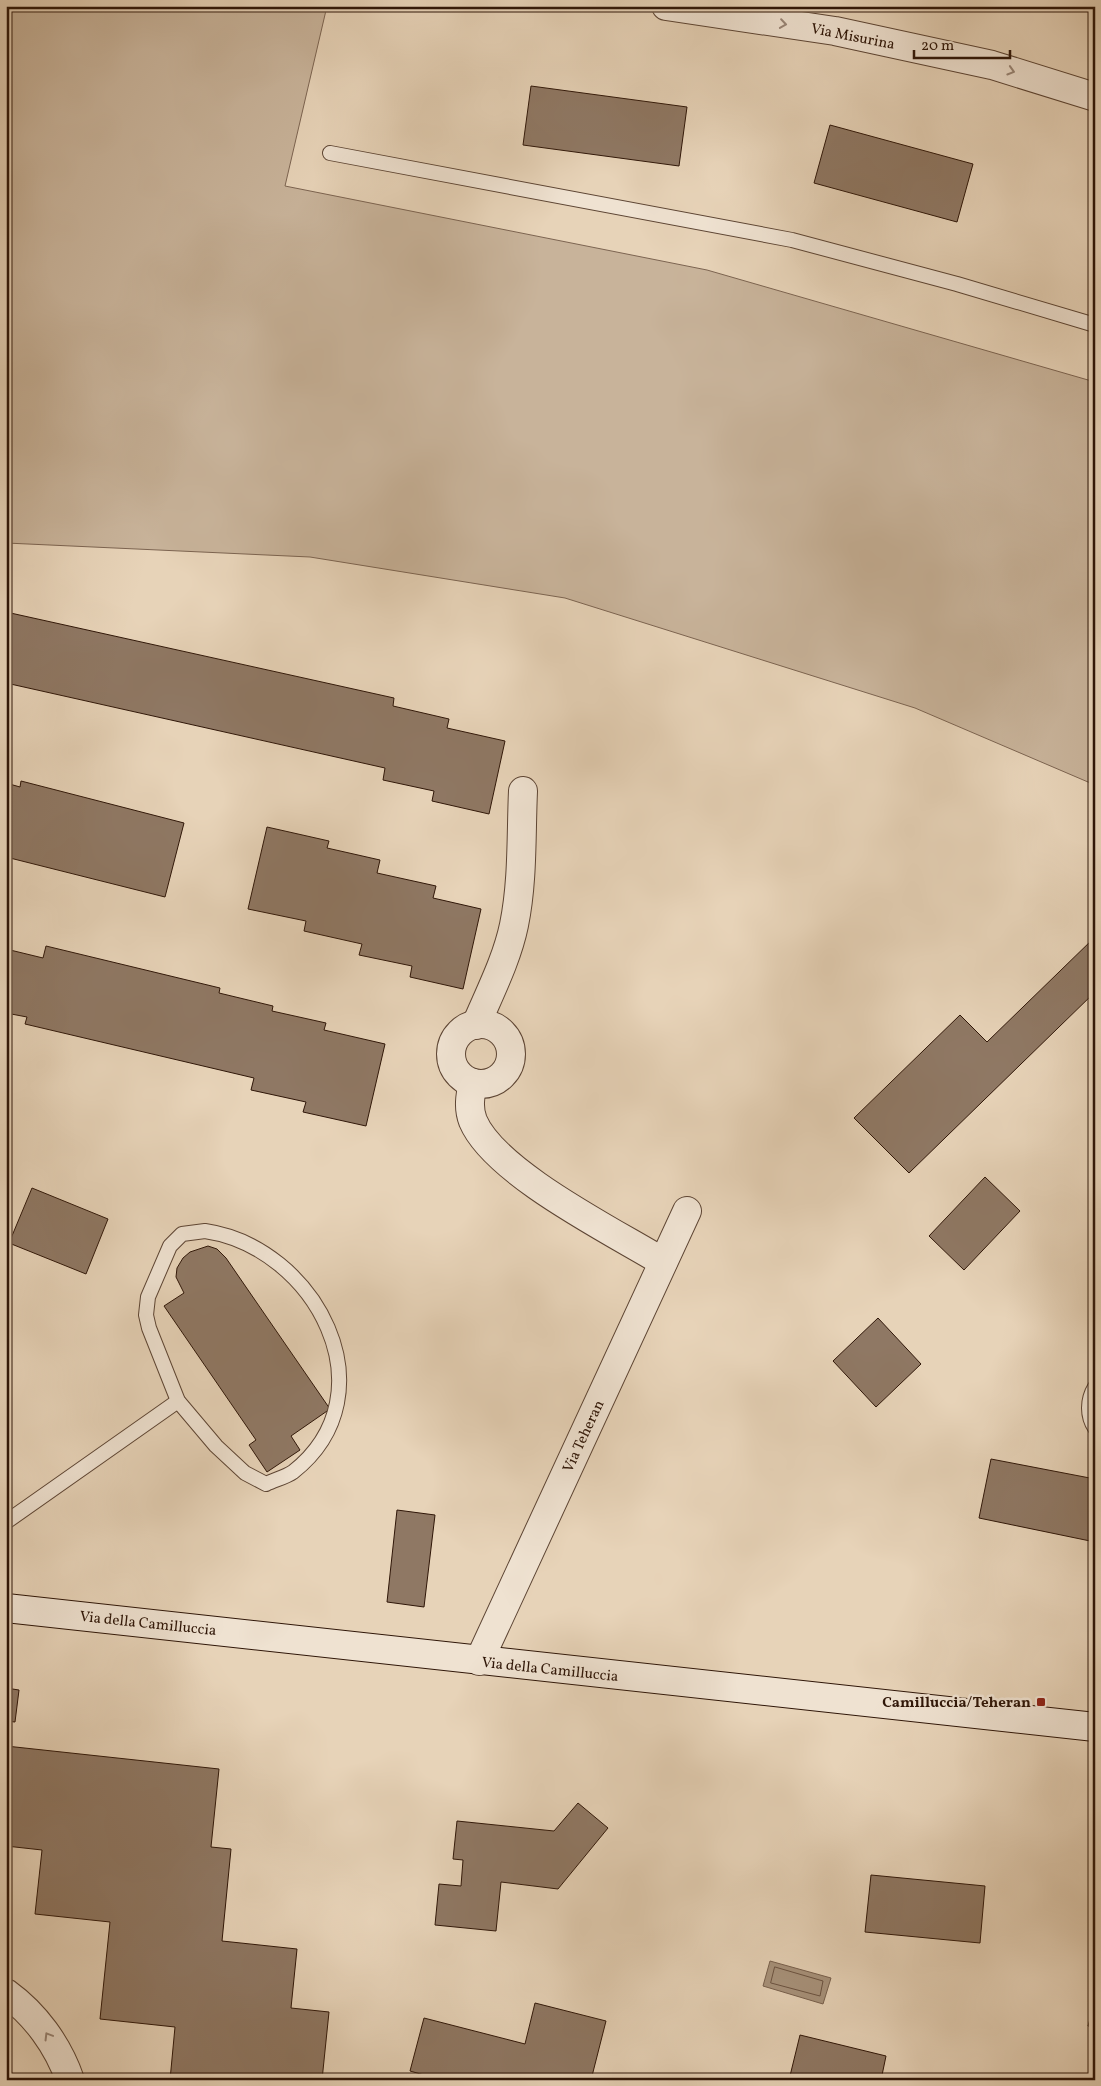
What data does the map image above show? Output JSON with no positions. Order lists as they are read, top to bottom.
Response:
{
  "streets": {
    "street": ["Via Misurina", "Via Teheran", "Via della Camilluccia"]
  },
  "crossings": [
    ["Via Teheran", "Via della Camilluccia"]
  ],
  "one_way": ["Via Misurina"],
  "places": {
    "transit": ["Camilluccia/Teheran"]
  },
  "scale_bar": "20 m"
}
